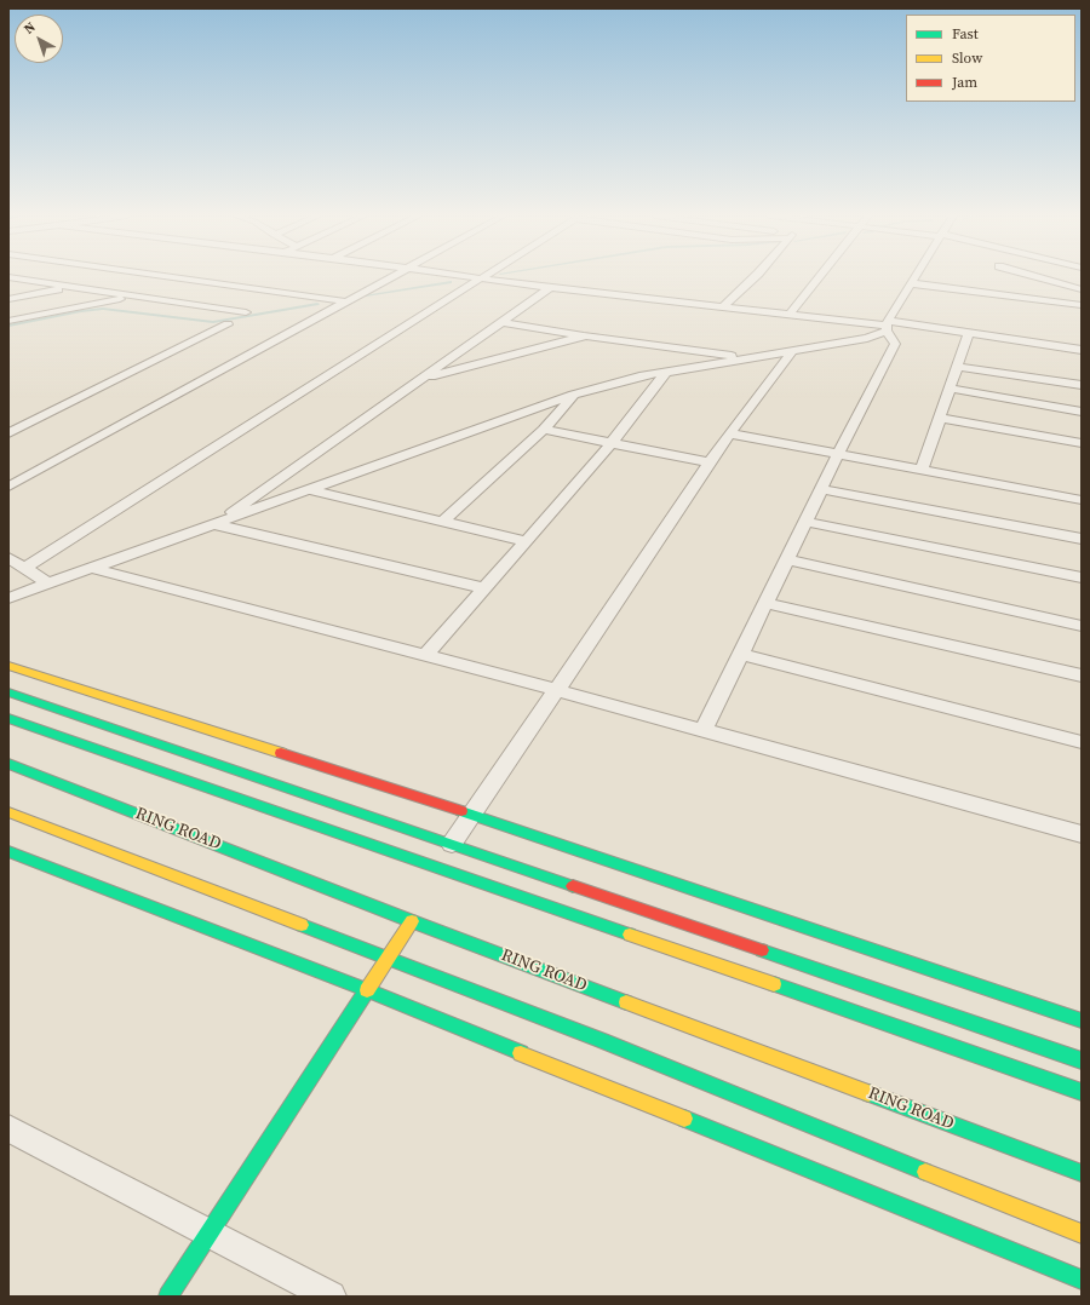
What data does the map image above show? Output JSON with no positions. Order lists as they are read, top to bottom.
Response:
{
  "streets": {
    "main road": ["RING ROAD"]
  },
  "legend": ["Fast", "Slow", "Jam"],
  "north": "top left"
}
